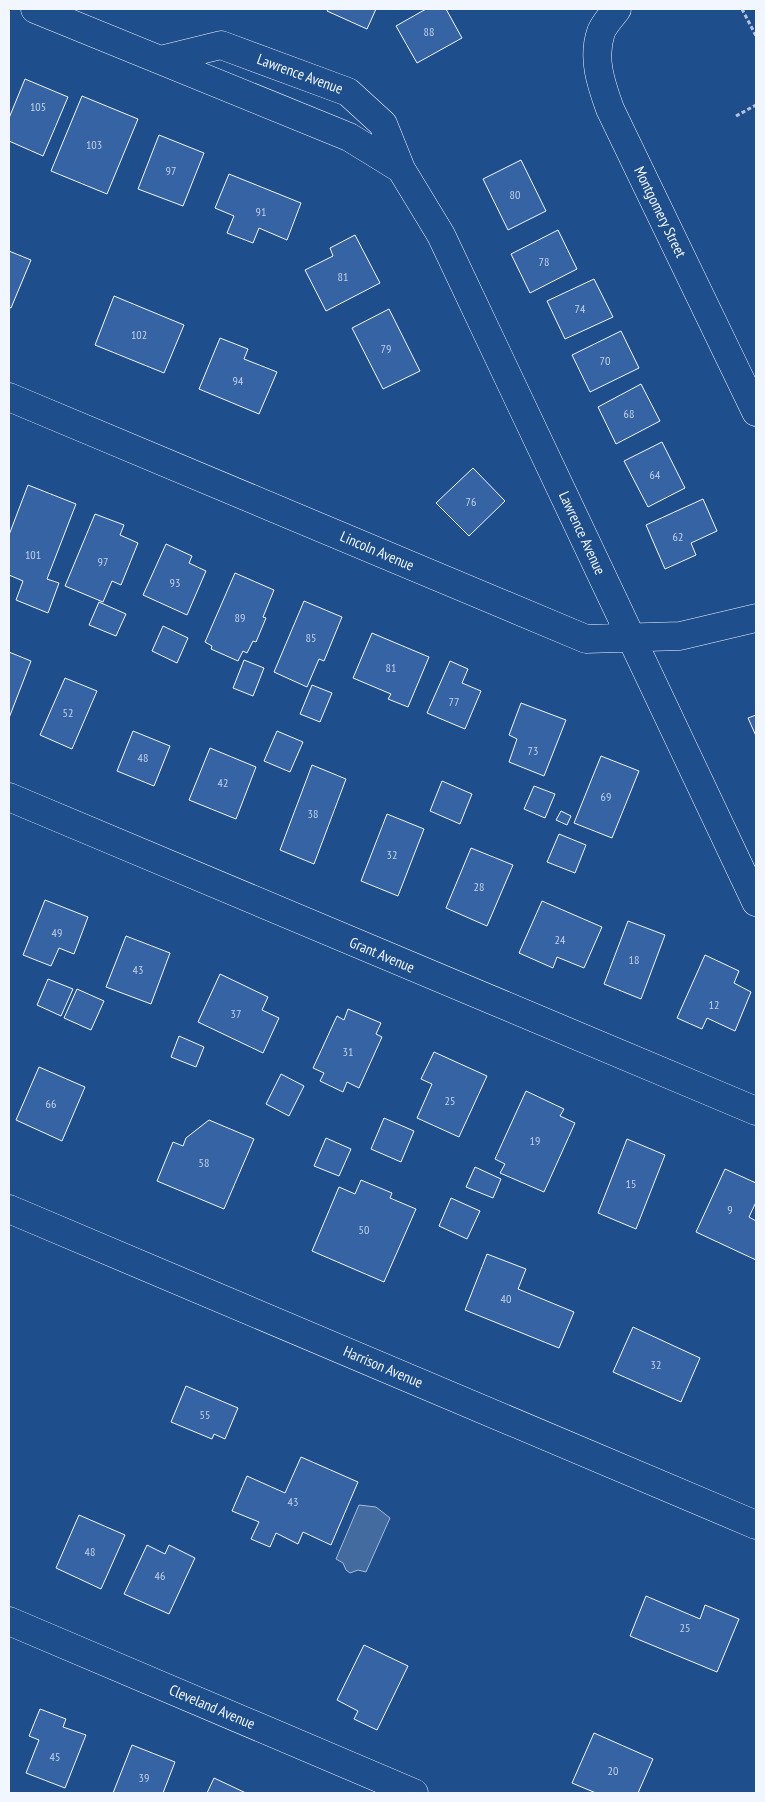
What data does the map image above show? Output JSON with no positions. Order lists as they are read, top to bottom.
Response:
{
  "streets": {
    "street": [
      "Lawrence Avenue",
      "Montgomery Street",
      "Lincoln Avenue",
      "Grant Avenue",
      "Harrison Avenue",
      "Cleveland Avenue"
    ]
  },
  "crossings": [
    ["Lawrence Avenue", "Lincoln Avenue"]
  ],
  "house_numbers": [
    "88",
    "105",
    "103",
    "97",
    "80",
    "91",
    "78",
    "81",
    "74",
    "102",
    "79",
    "70",
    "94",
    "68",
    "64",
    "76",
    "62",
    "101",
    "97",
    "93",
    "89",
    "85",
    "81",
    "77",
    "52",
    "73",
    "48",
    "42",
    "69",
    "38",
    "32",
    "28",
    "49",
    "24",
    "18",
    "43",
    "12",
    "37",
    "31",
    "25",
    "66",
    "19",
    "58",
    "15",
    "9",
    "50",
    "40",
    "32",
    "55",
    "43",
    "48",
    "46",
    "25",
    "45",
    "20",
    "39"
  ]
}
